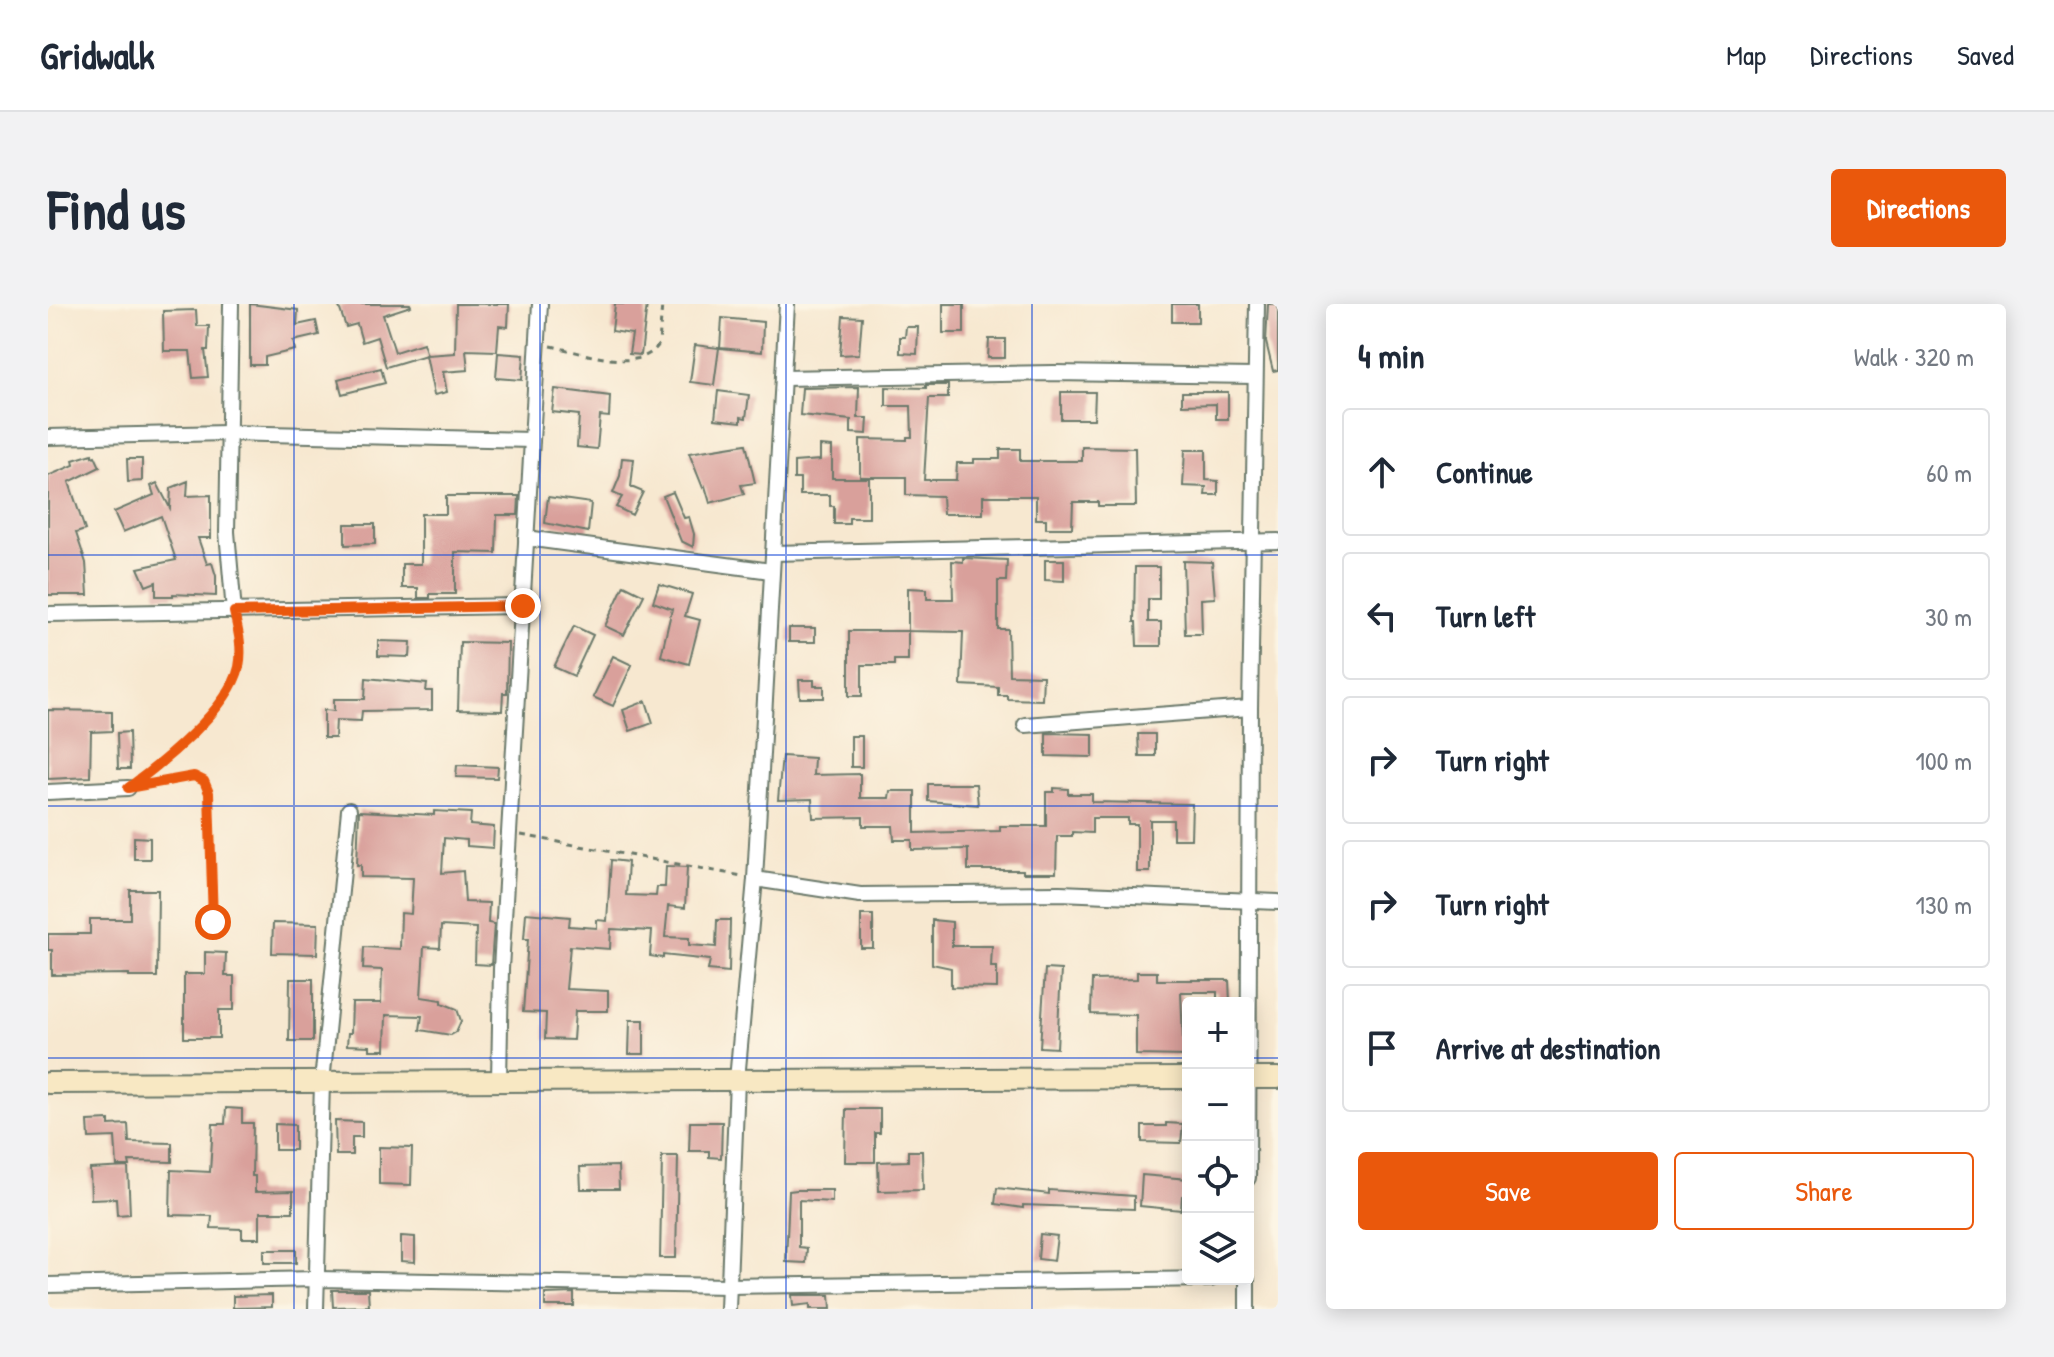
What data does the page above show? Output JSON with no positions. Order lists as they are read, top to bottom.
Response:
{
  "page": {
    "header": "Gridwalk",
    "nav": ["Map", "Directions", "Saved"],
    "buttons": [
      "Directions",
      ["Save", "Share"]
    ],
    "title": "Find us",
    "heading": ["4 min", "Walk · 320 m"],
    "list": [
      ["Continue", "60 m"],
      ["Turn left", "30 m"],
      ["Turn right", "100 m"],
      ["Turn right", "130 m"],
      "Arrive at destination"
    ],
    "map_buttons": ["+", "−"]
  }
}
